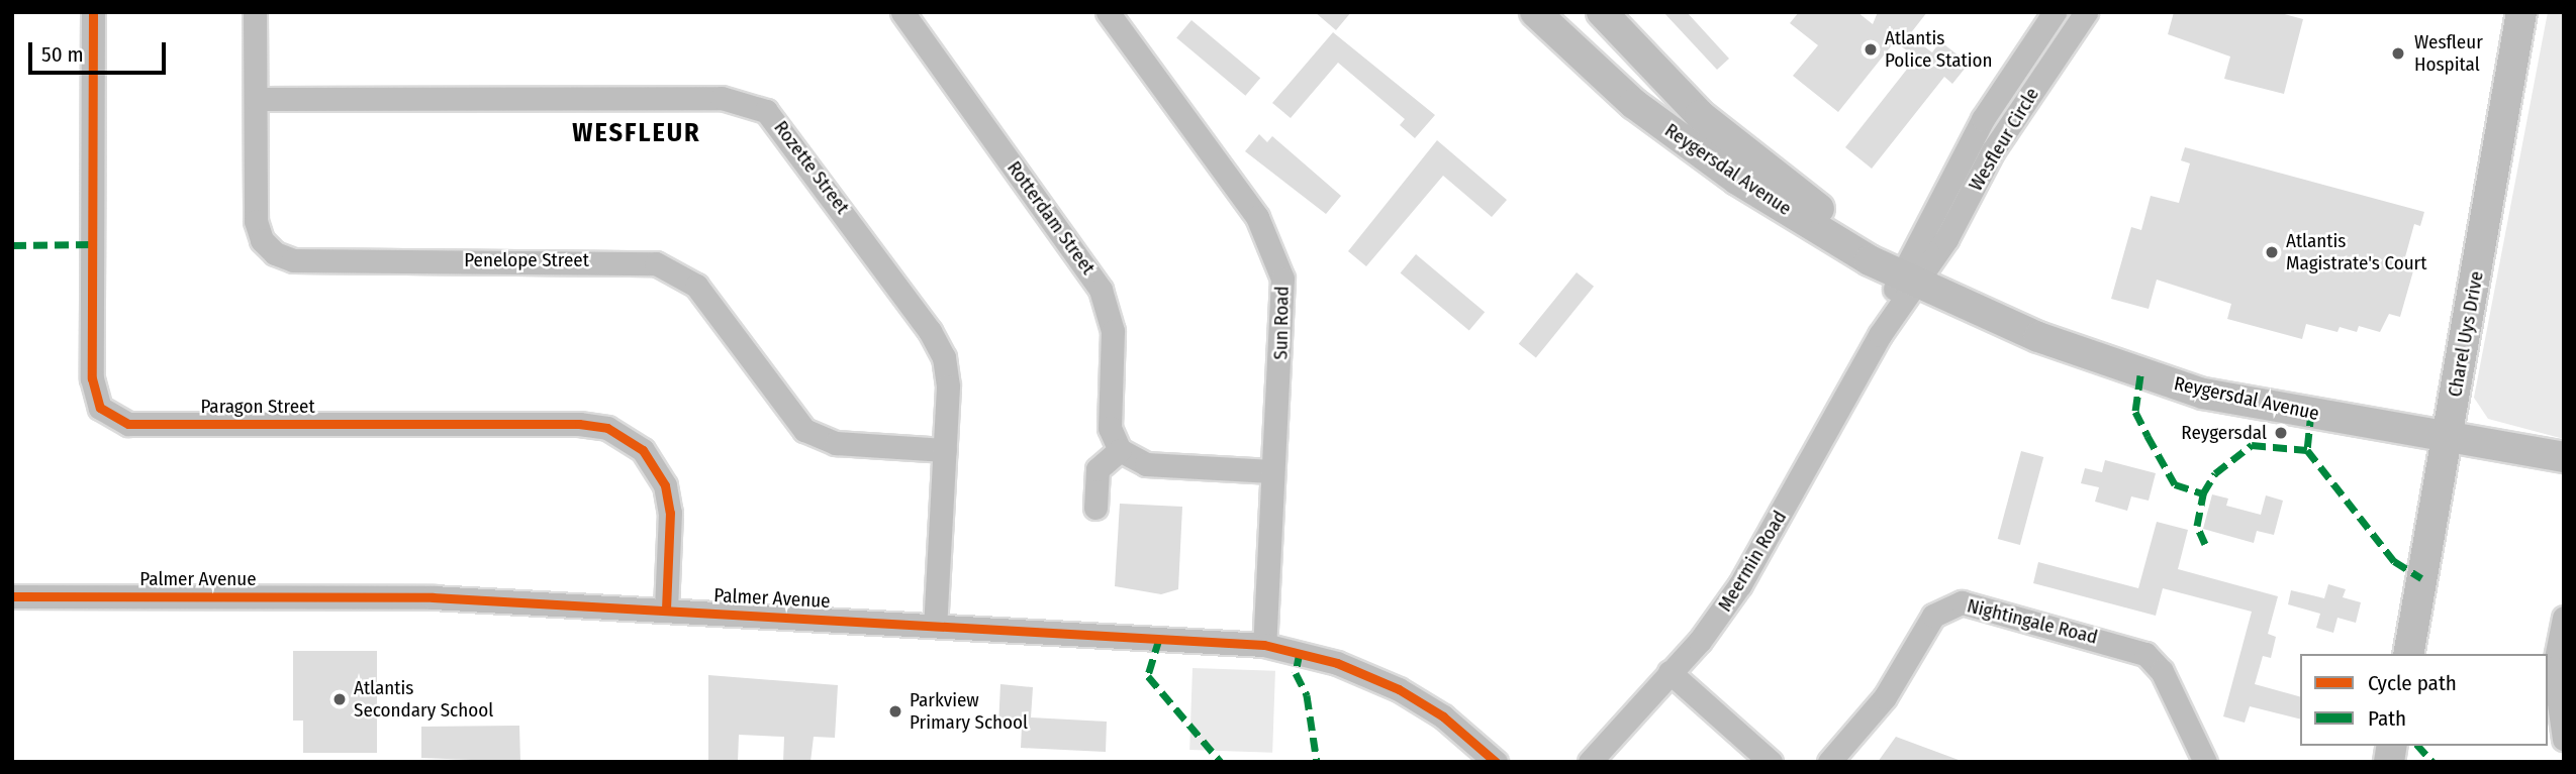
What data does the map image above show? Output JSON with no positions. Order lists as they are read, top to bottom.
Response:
{
  "streets": {
    "main road": ["Reygersdal Avenue", "Charel Uys Drive"],
    "street": [
      "Wesfleur Circle",
      "Rozette Street",
      "Rotterdam Street",
      "Penelope Street",
      "Sun Road",
      "Paragon Street",
      "Meermin Road",
      "Palmer Avenue",
      "Nightingale Road"
    ]
  },
  "crossings": [
    ["Wesfleur Circle", "Reygersdal Avenue"],
    ["Wesfleur Circle", "Meermin Road"],
    ["Rozette Street", "Penelope Street"],
    ["Rozette Street", "Palmer Avenue"],
    ["Reygersdal Avenue", "Charel Uys Drive"],
    ["Reygersdal Avenue", "Meermin Road"],
    ["Sun Road", "Palmer Avenue"],
    ["Paragon Street", "Palmer Avenue"]
  ],
  "districts": ["WESFLEUR"],
  "places": [
    "Atlantis Police Station",
    "Wesfleur Hospital",
    "Atlantis Magistrate's Court",
    "Reygersdal",
    "Atlantis Secondary School",
    "Parkview Primary School"
  ],
  "legend": ["Cycle path", "Path"],
  "scale_bar": "50 m"
}
